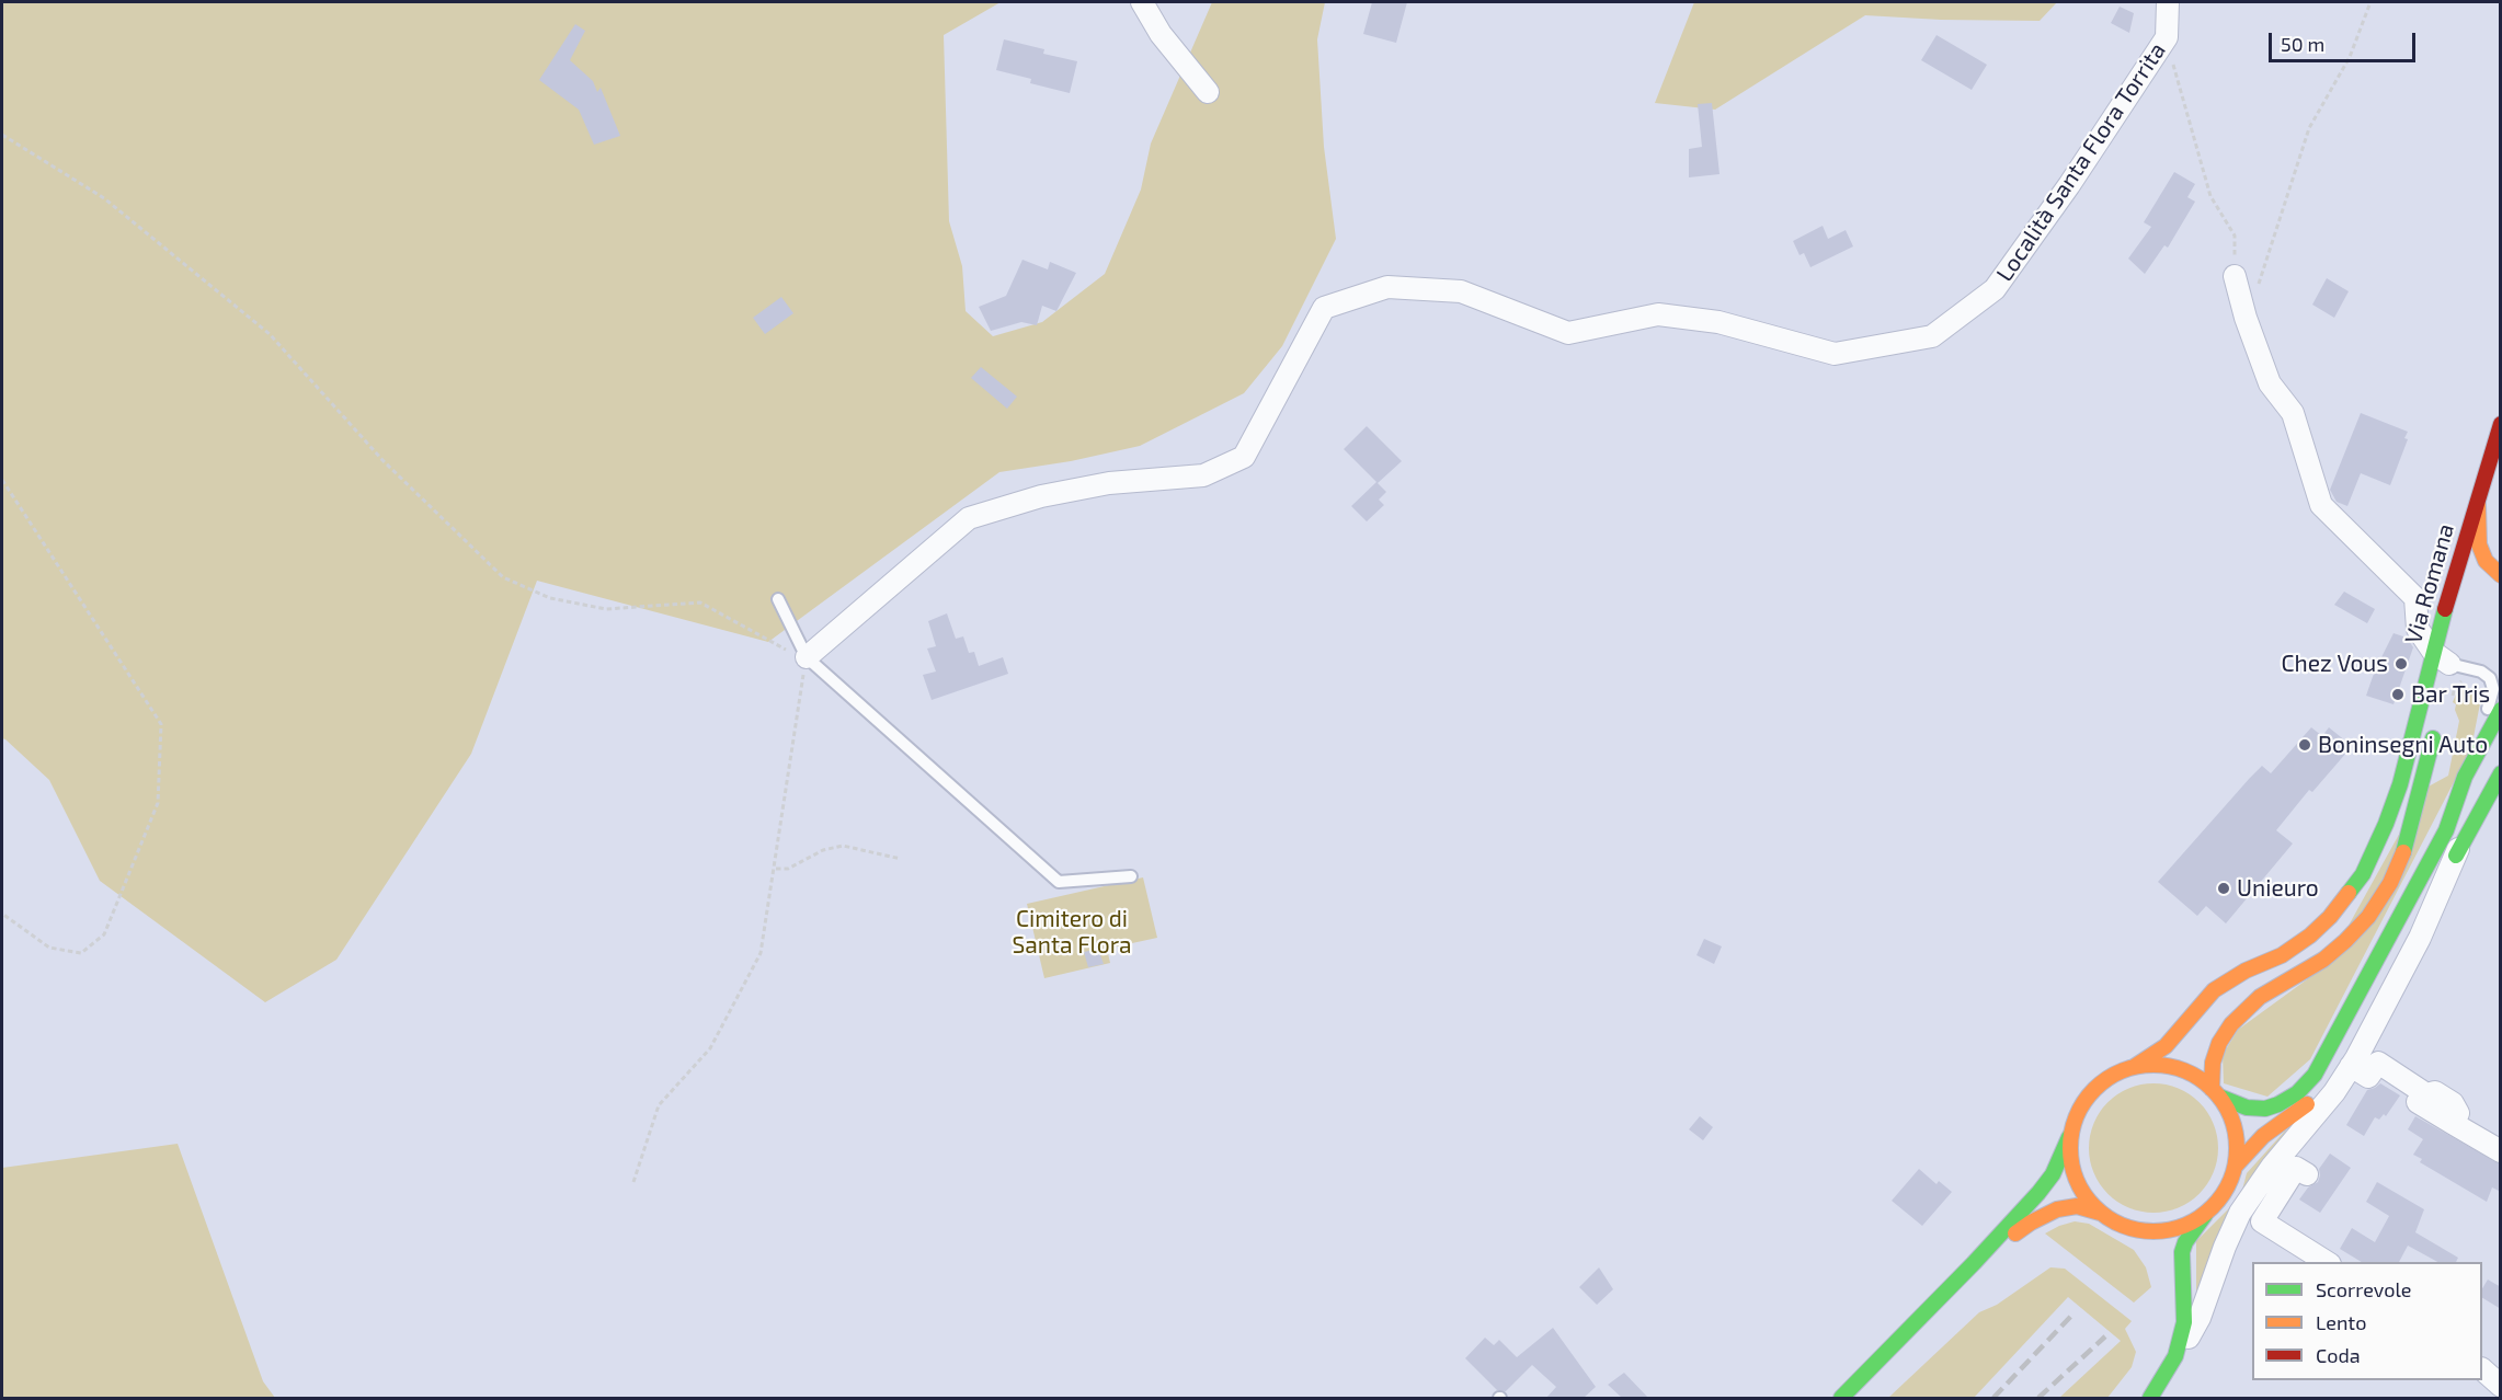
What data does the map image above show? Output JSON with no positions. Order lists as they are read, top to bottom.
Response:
{
  "streets": {
    "main road": ["Via Romana"],
    "street": ["Località Santa Flora Torrita"]
  },
  "parks": ["Cimitero di Santa Flora"],
  "places": [
    "Chez Vous",
    "Bar Tris",
    "Boninsegni Auto",
    "Unieuro"
  ],
  "legend": ["Scorrevole", "Lento", "Coda"],
  "scale_bar": "50 m"
}
